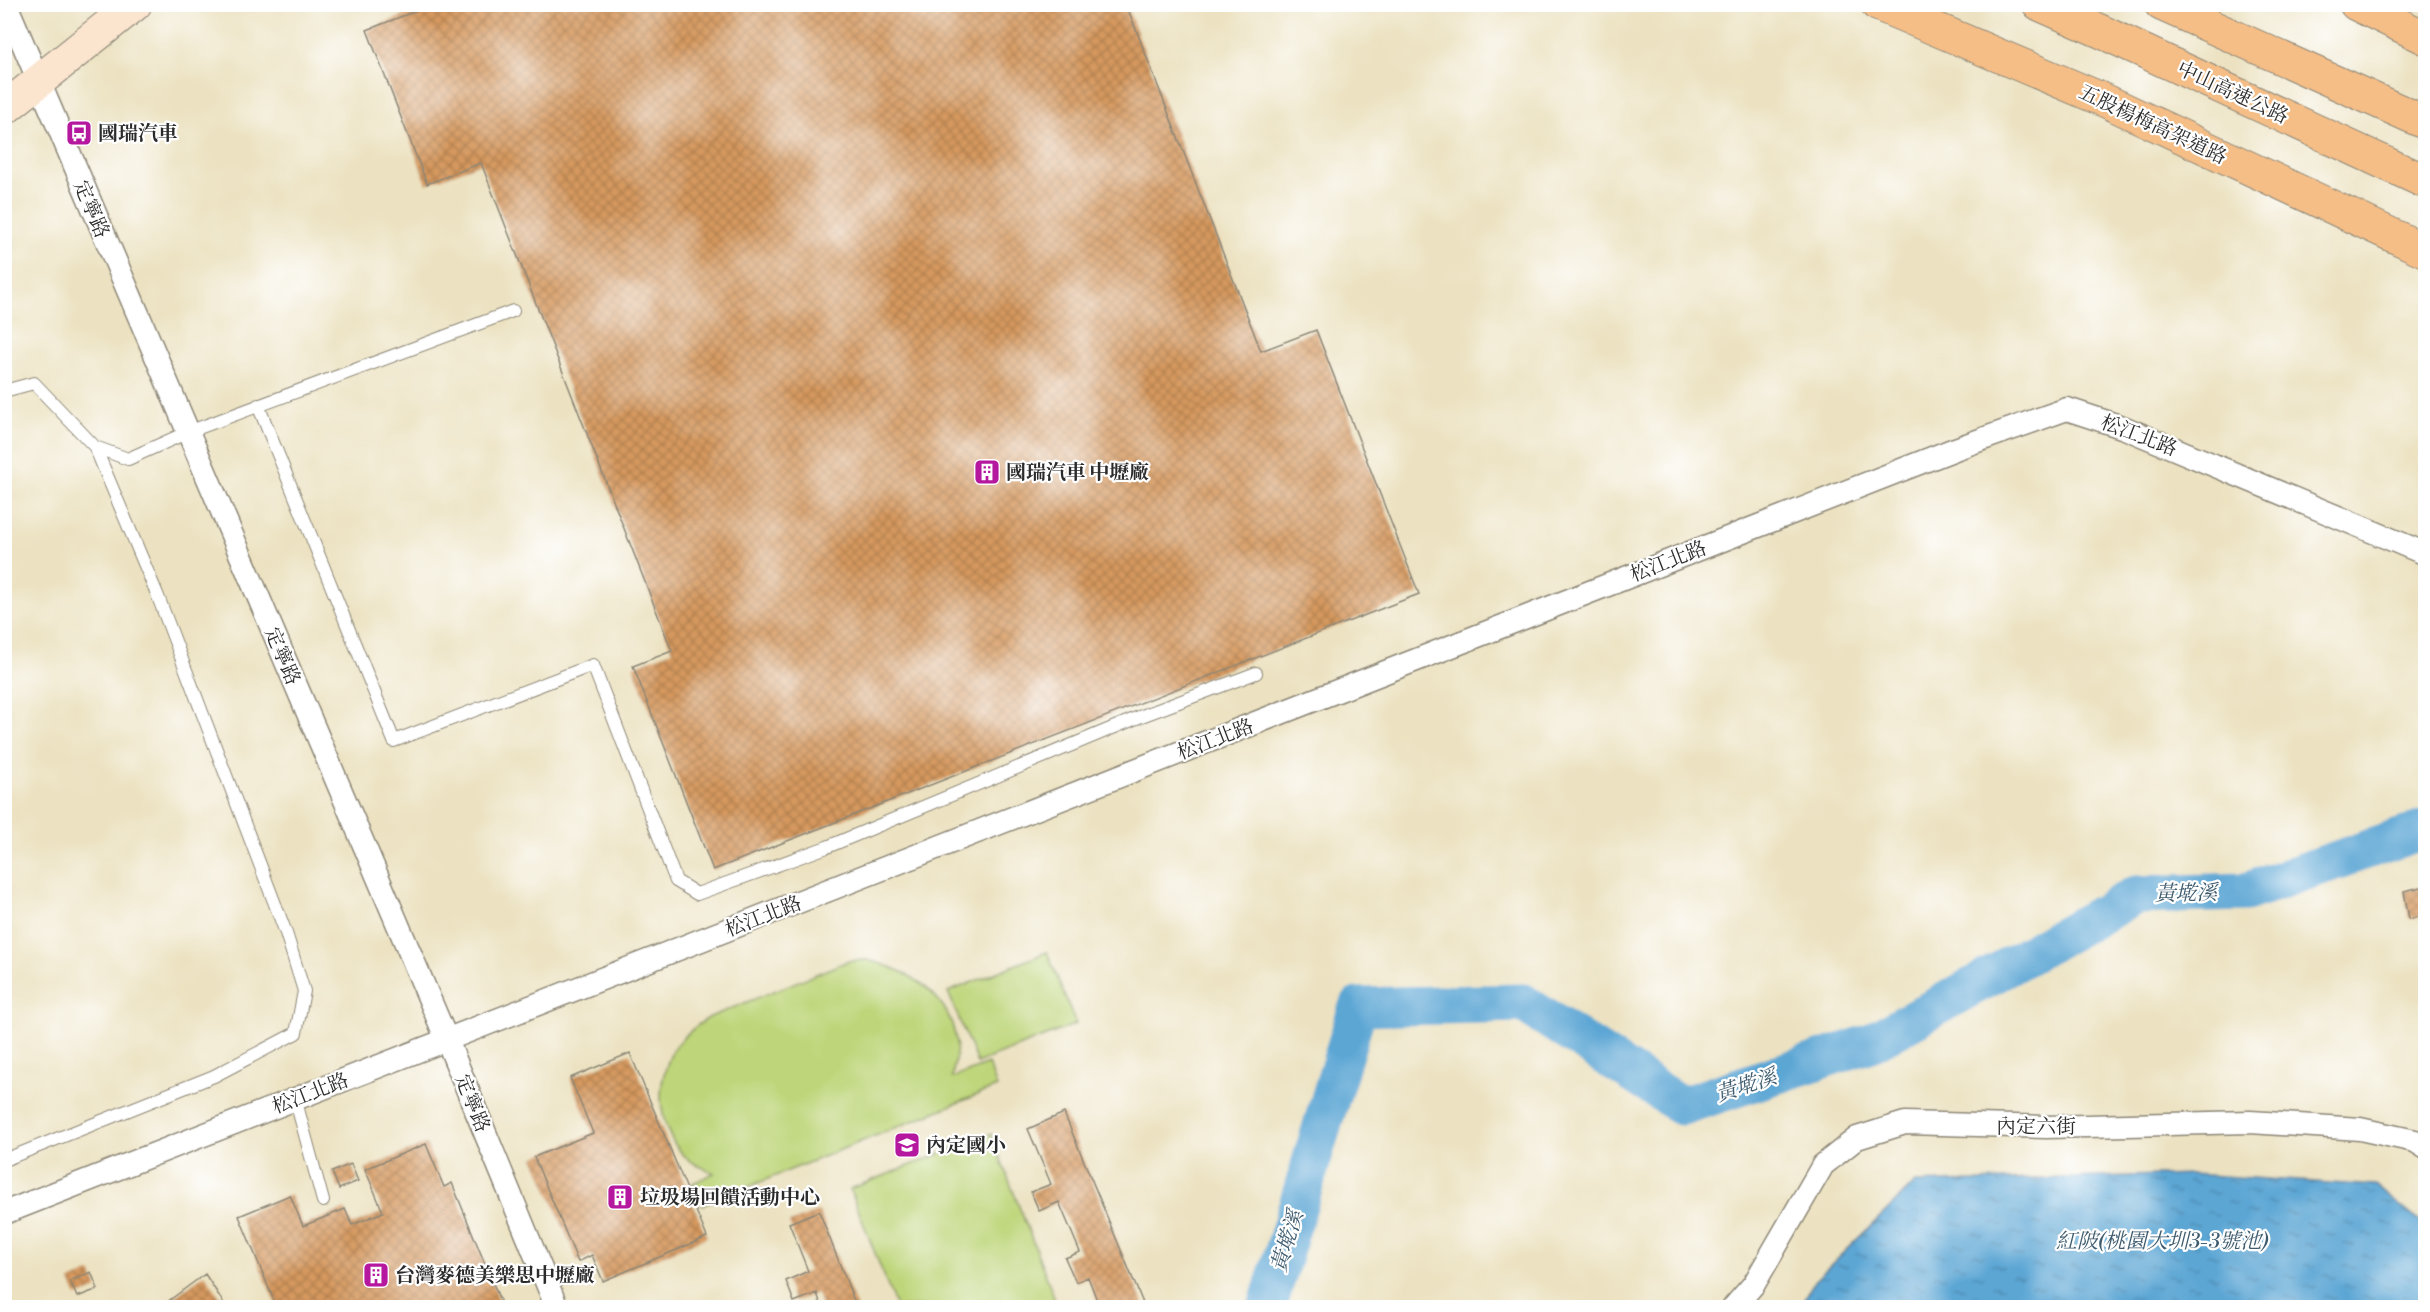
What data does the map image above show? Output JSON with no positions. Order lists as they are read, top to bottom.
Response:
{
  "streets": {
    "highway": ["中山高速公路", "五股楊梅高架道路"],
    "street": ["定寧路", "松江北路", "內定六街"]
  },
  "crossings": [
    ["定寧路", "松江北路"]
  ],
  "water": ["黃墘溪", "紅陂(桃園大圳3-3號池)"],
  "places": {
    "bus stop": ["國瑞汽車"],
    "building": ["國瑞汽車 中壢廠", "垃圾場回饋活動中心", "台灣麥德美樂思中壢廠"],
    "school or university": ["內定國小"]
  }
}
